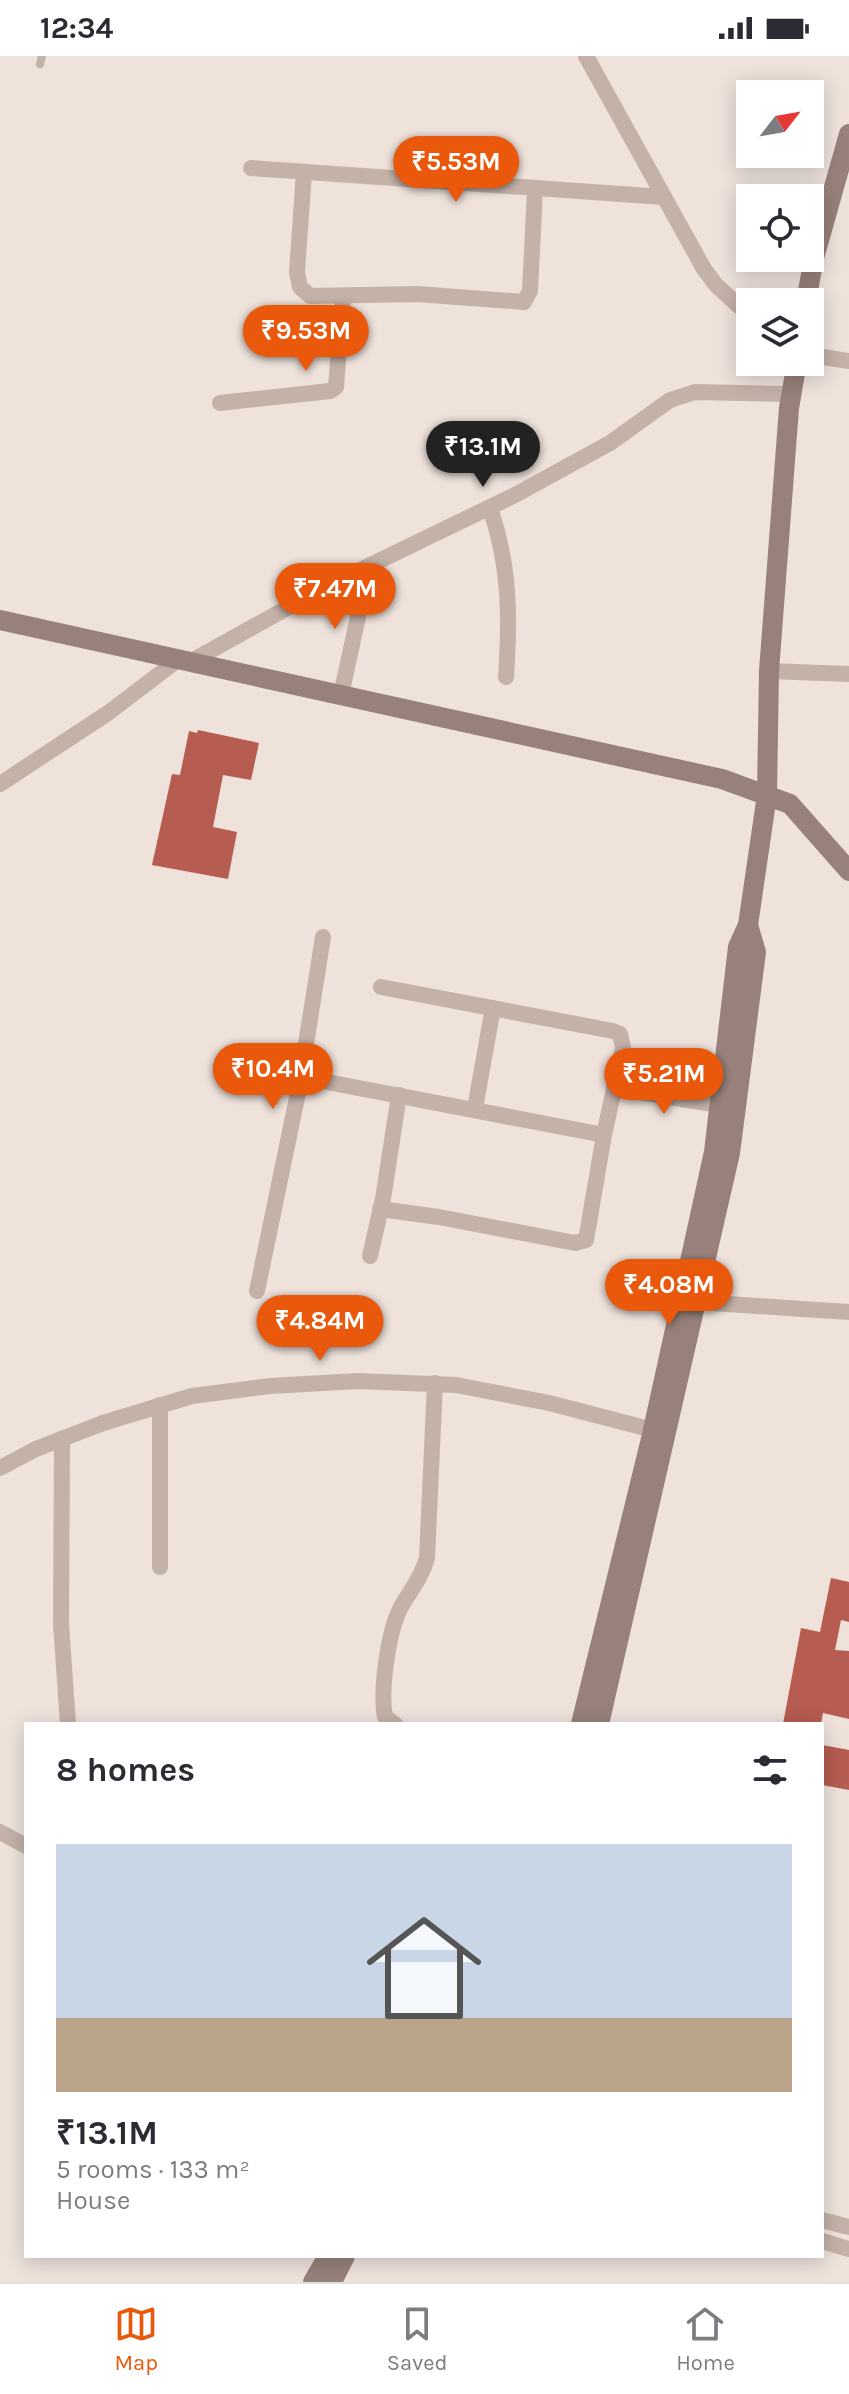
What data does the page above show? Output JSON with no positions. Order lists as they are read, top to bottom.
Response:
{
  "north": "top right",
  "page": {
    "status": "12:34",
    "price": [
      "₹5.53M",
      "₹9.53M",
      "₹13.1M",
      "₹7.47M",
      "₹10.4M",
      "₹5.21M",
      "₹4.08M",
      "₹4.84M"
    ],
    "heading": "8 homes",
    "list": [
      {
        "name": "₹13.1M",
        "note": "5 rooms · 133 m² · House"
      }
    ],
    "tabs": ["Map", "Saved", "Home"]
  }
}
